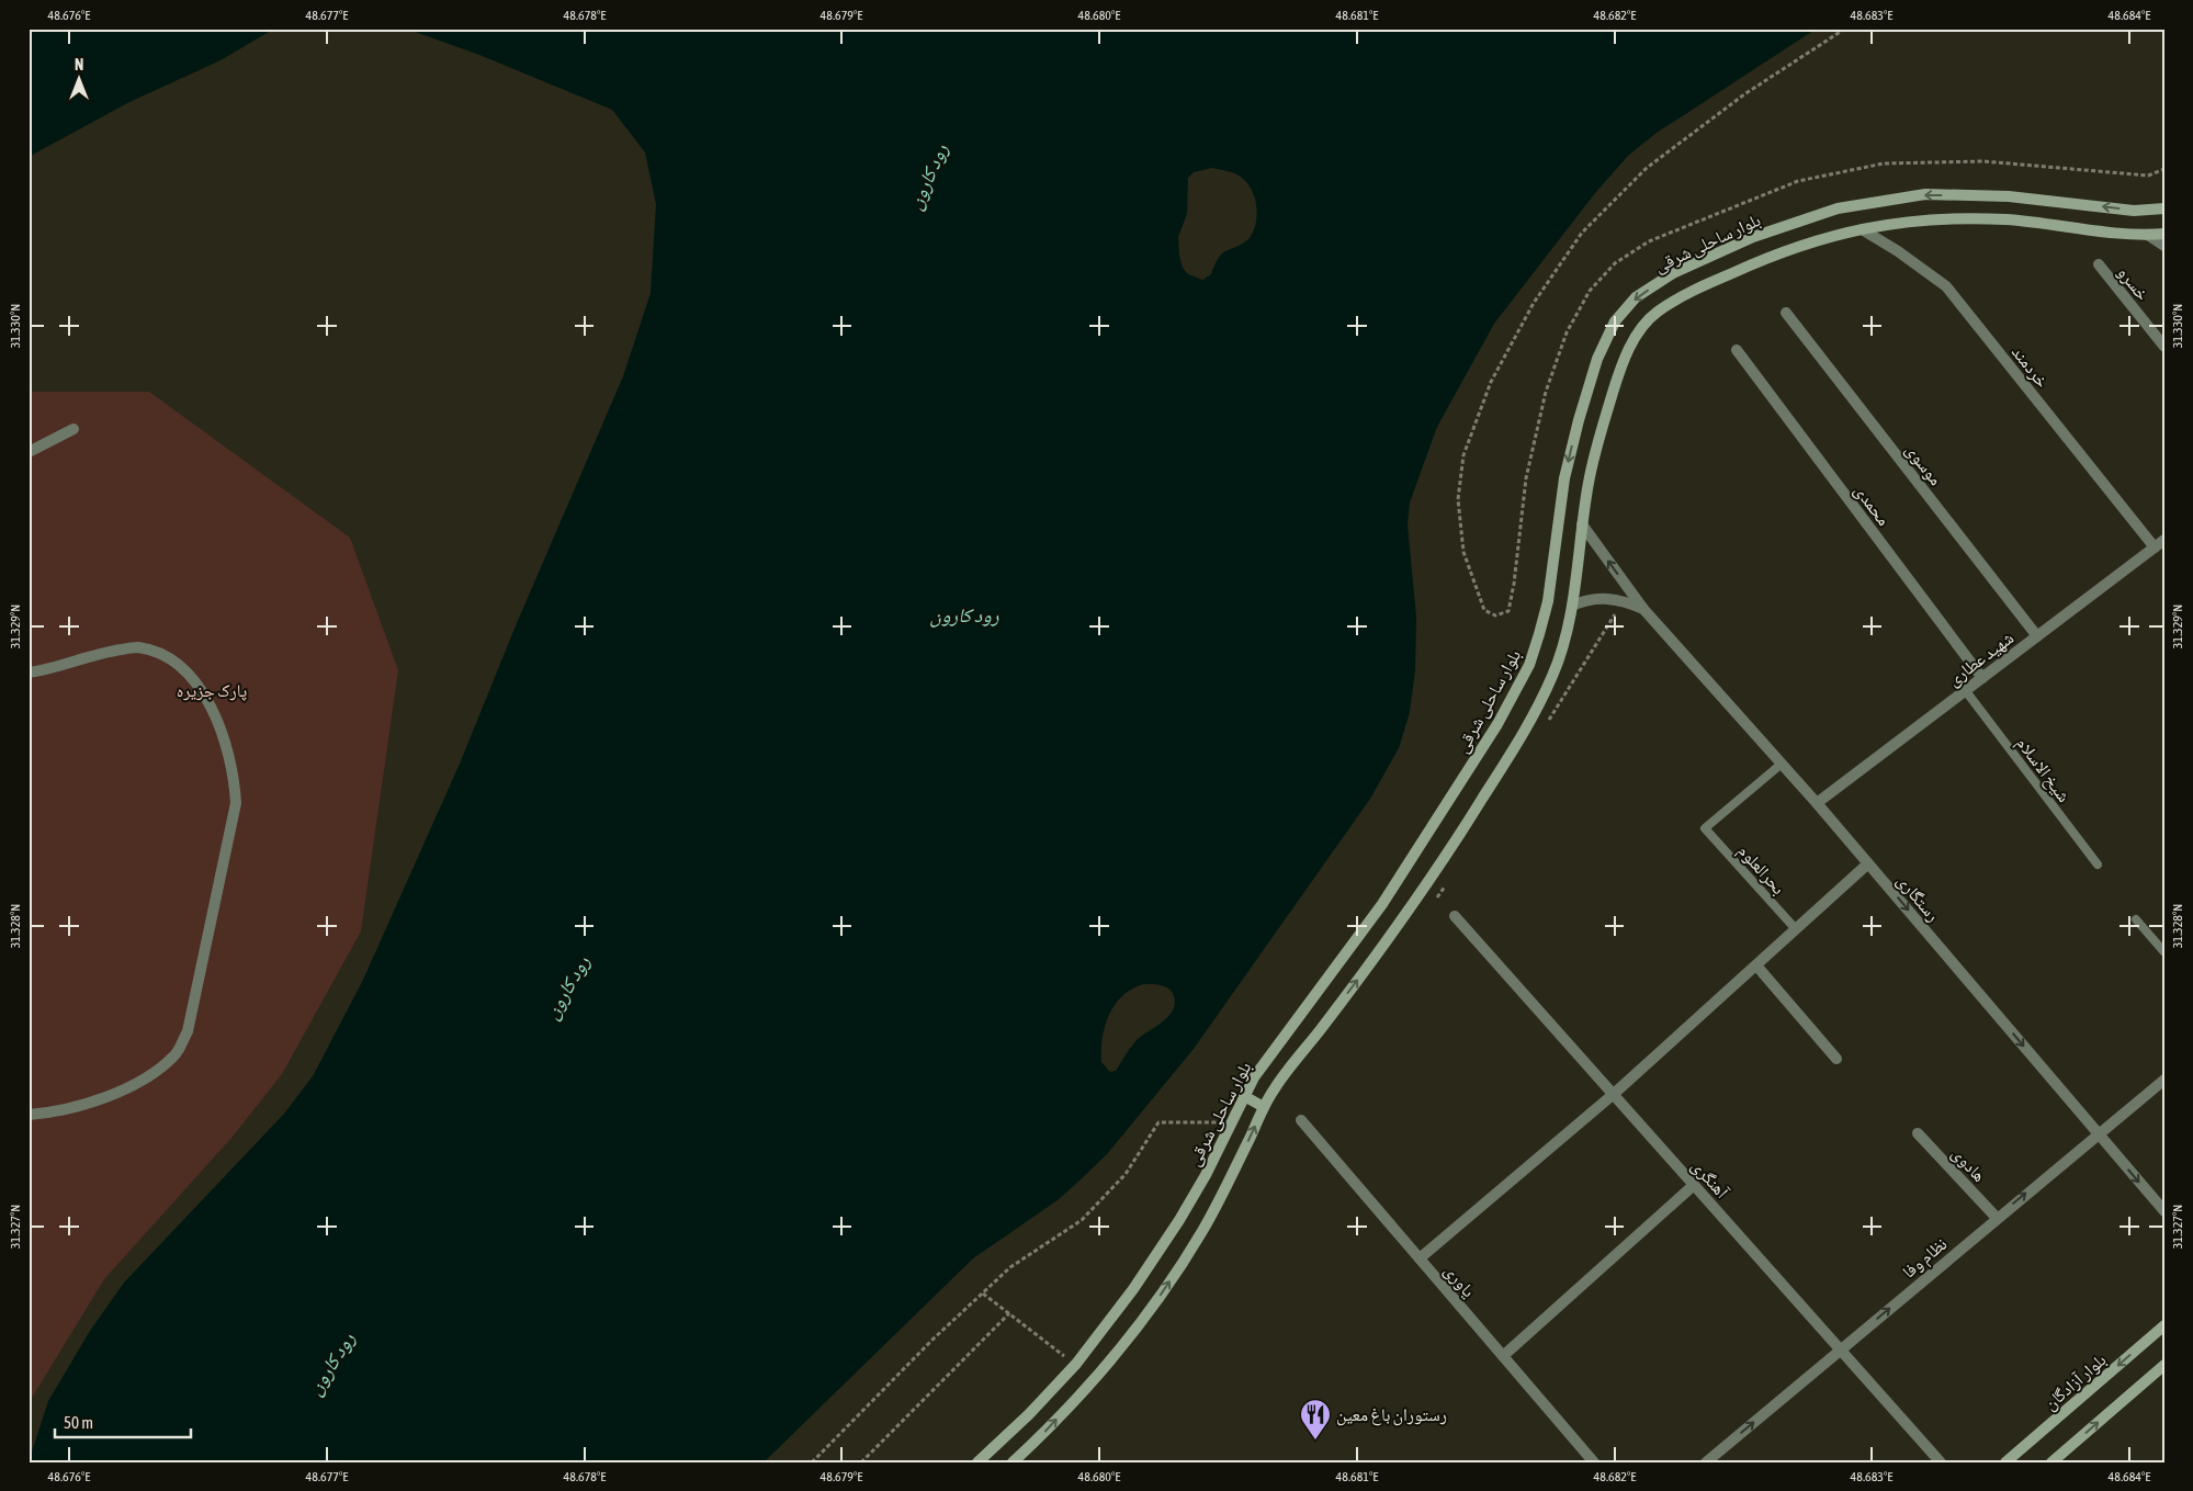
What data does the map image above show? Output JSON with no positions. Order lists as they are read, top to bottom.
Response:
{
  "streets": {
    "main road": ["بلوار ساحلی شرقی", "بلوار آزادگان"],
    "street": [
      "خسرو",
      "خردمند",
      "موسوی",
      "محمدی",
      "شهید عطاری",
      "رستگاری",
      "هادوی",
      "آهنگری",
      "نظام وفا",
      "یاوری"
    ],
    "lane": ["شیخ الاسلام", "بحرالعلوم"]
  },
  "crossings": [
    ["بلوار ساحلی شرقی", "خردمند"],
    ["بلوار ساحلی شرقی", "رستگاری"],
    ["خردمند", "شهید عطاری"],
    ["موسوی", "شهید عطاری"],
    ["محمدی", "شهید عطاری"],
    ["شهید عطاری", "شیخ الاسلام"],
    ["شهید عطاری", "رستگاری"],
    ["بحرالعلوم", "رستگاری"],
    ["رستگاری", "نظام وفا"],
    ["هادوی", "نظام وفا"],
    ["آهنگری", "نظام وفا"]
  ],
  "one_way": ["نظام وفا"],
  "water": ["رود کارون"],
  "parks": ["پارک جزیره"],
  "places": {
    "restaurant": ["رستوران باغ معین"]
  },
  "scale_bar": "50 m",
  "north": "top",
  "coordinates": [
    "48.676°E",
    "48.677°E",
    "48.678°E",
    "48.679°E",
    "48.680°E",
    "48.681°E",
    "48.682°E",
    "48.683°E",
    "48.684°E",
    "31.330°N",
    "31.329°N",
    "31.328°N",
    "31.327°N"
  ]
}
